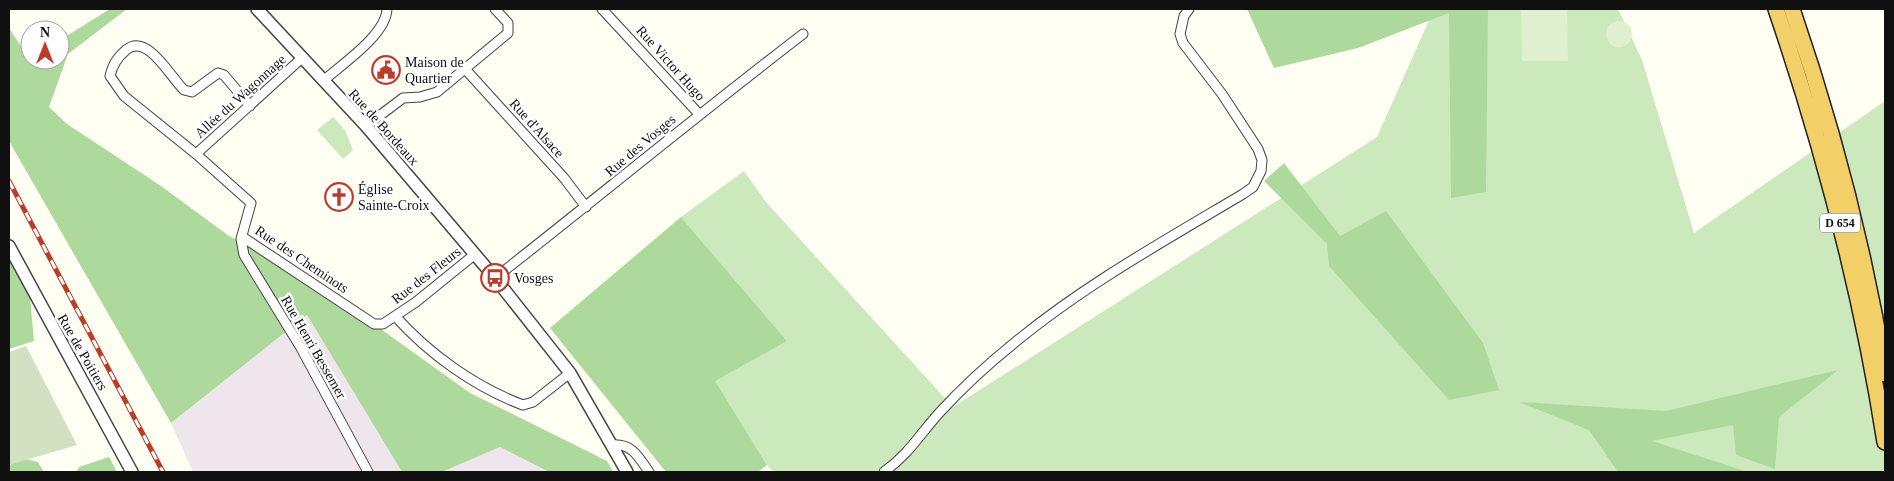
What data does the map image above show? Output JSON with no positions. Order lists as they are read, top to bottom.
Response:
{
  "streets": {
    "highway": ["D 654"],
    "street": [
      "Rue Victor Hugo",
      "Allée du Wagonnage",
      "Rue de Bordeaux",
      "Rue d'Alsace",
      "Rue des Vosges",
      "Rue des Cheminots",
      "Rue des Fleurs",
      "Rue Henri Bessemer",
      "Rue de Poitiers"
    ]
  },
  "crossings": [
    ["Rue Victor Hugo", "Rue des Vosges"],
    ["Allée du Wagonnage", "Rue de Bordeaux"],
    ["Allée du Wagonnage", "Rue des Cheminots"],
    ["Rue de Bordeaux", "Rue des Vosges"],
    ["Rue de Bordeaux", "Rue des Fleurs"],
    ["Rue d'Alsace", "Rue des Vosges"],
    ["Rue des Cheminots", "Rue des Fleurs"],
    ["Rue des Cheminots", "Rue Henri Bessemer"]
  ],
  "places": {
    "public building": ["Maison de Quartier"],
    "church": ["Église Sainte-Croix"],
    "bus stop": ["Vosges"]
  },
  "north": "top"
}
